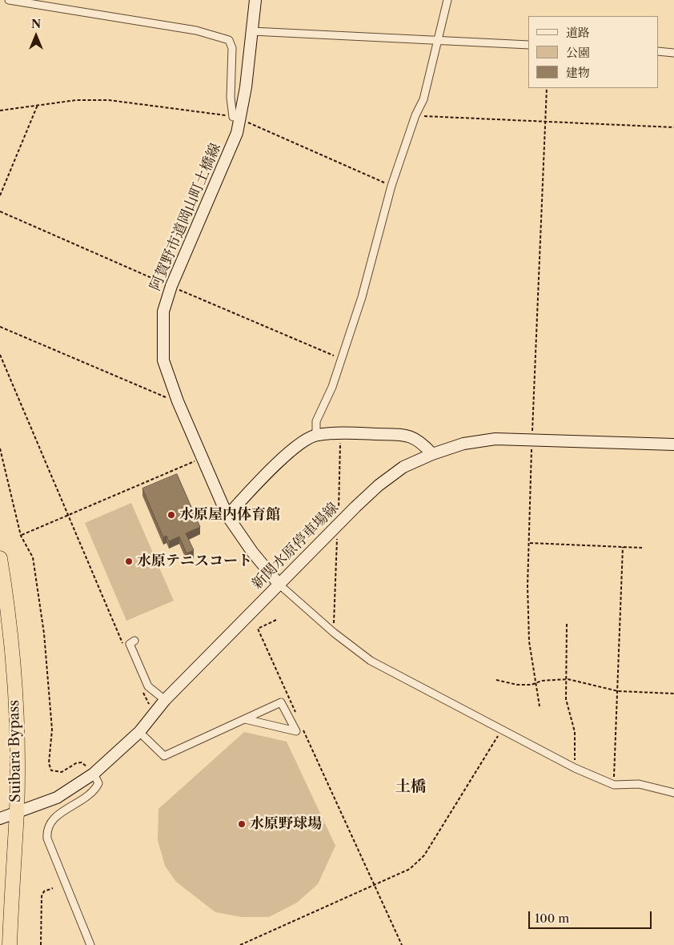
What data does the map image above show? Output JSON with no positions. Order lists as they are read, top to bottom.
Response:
{
  "streets": {
    "highway": ["Suibara Bypass"],
    "street": ["阿賀野市道岡山町土橋線", "新関水原停車場線"]
  },
  "crossings": [
    ["阿賀野市道岡山町土橋線", "新関水原停車場線"],
    ["新関水原停車場線", "Suibara Bypass"]
  ],
  "districts": ["土橋"],
  "places": ["水原屋内体育館", "水原テニスコート", "水原野球場"],
  "legend": ["道路", "公園", "建物"],
  "scale_bar": "100 m",
  "north": "top"
}
